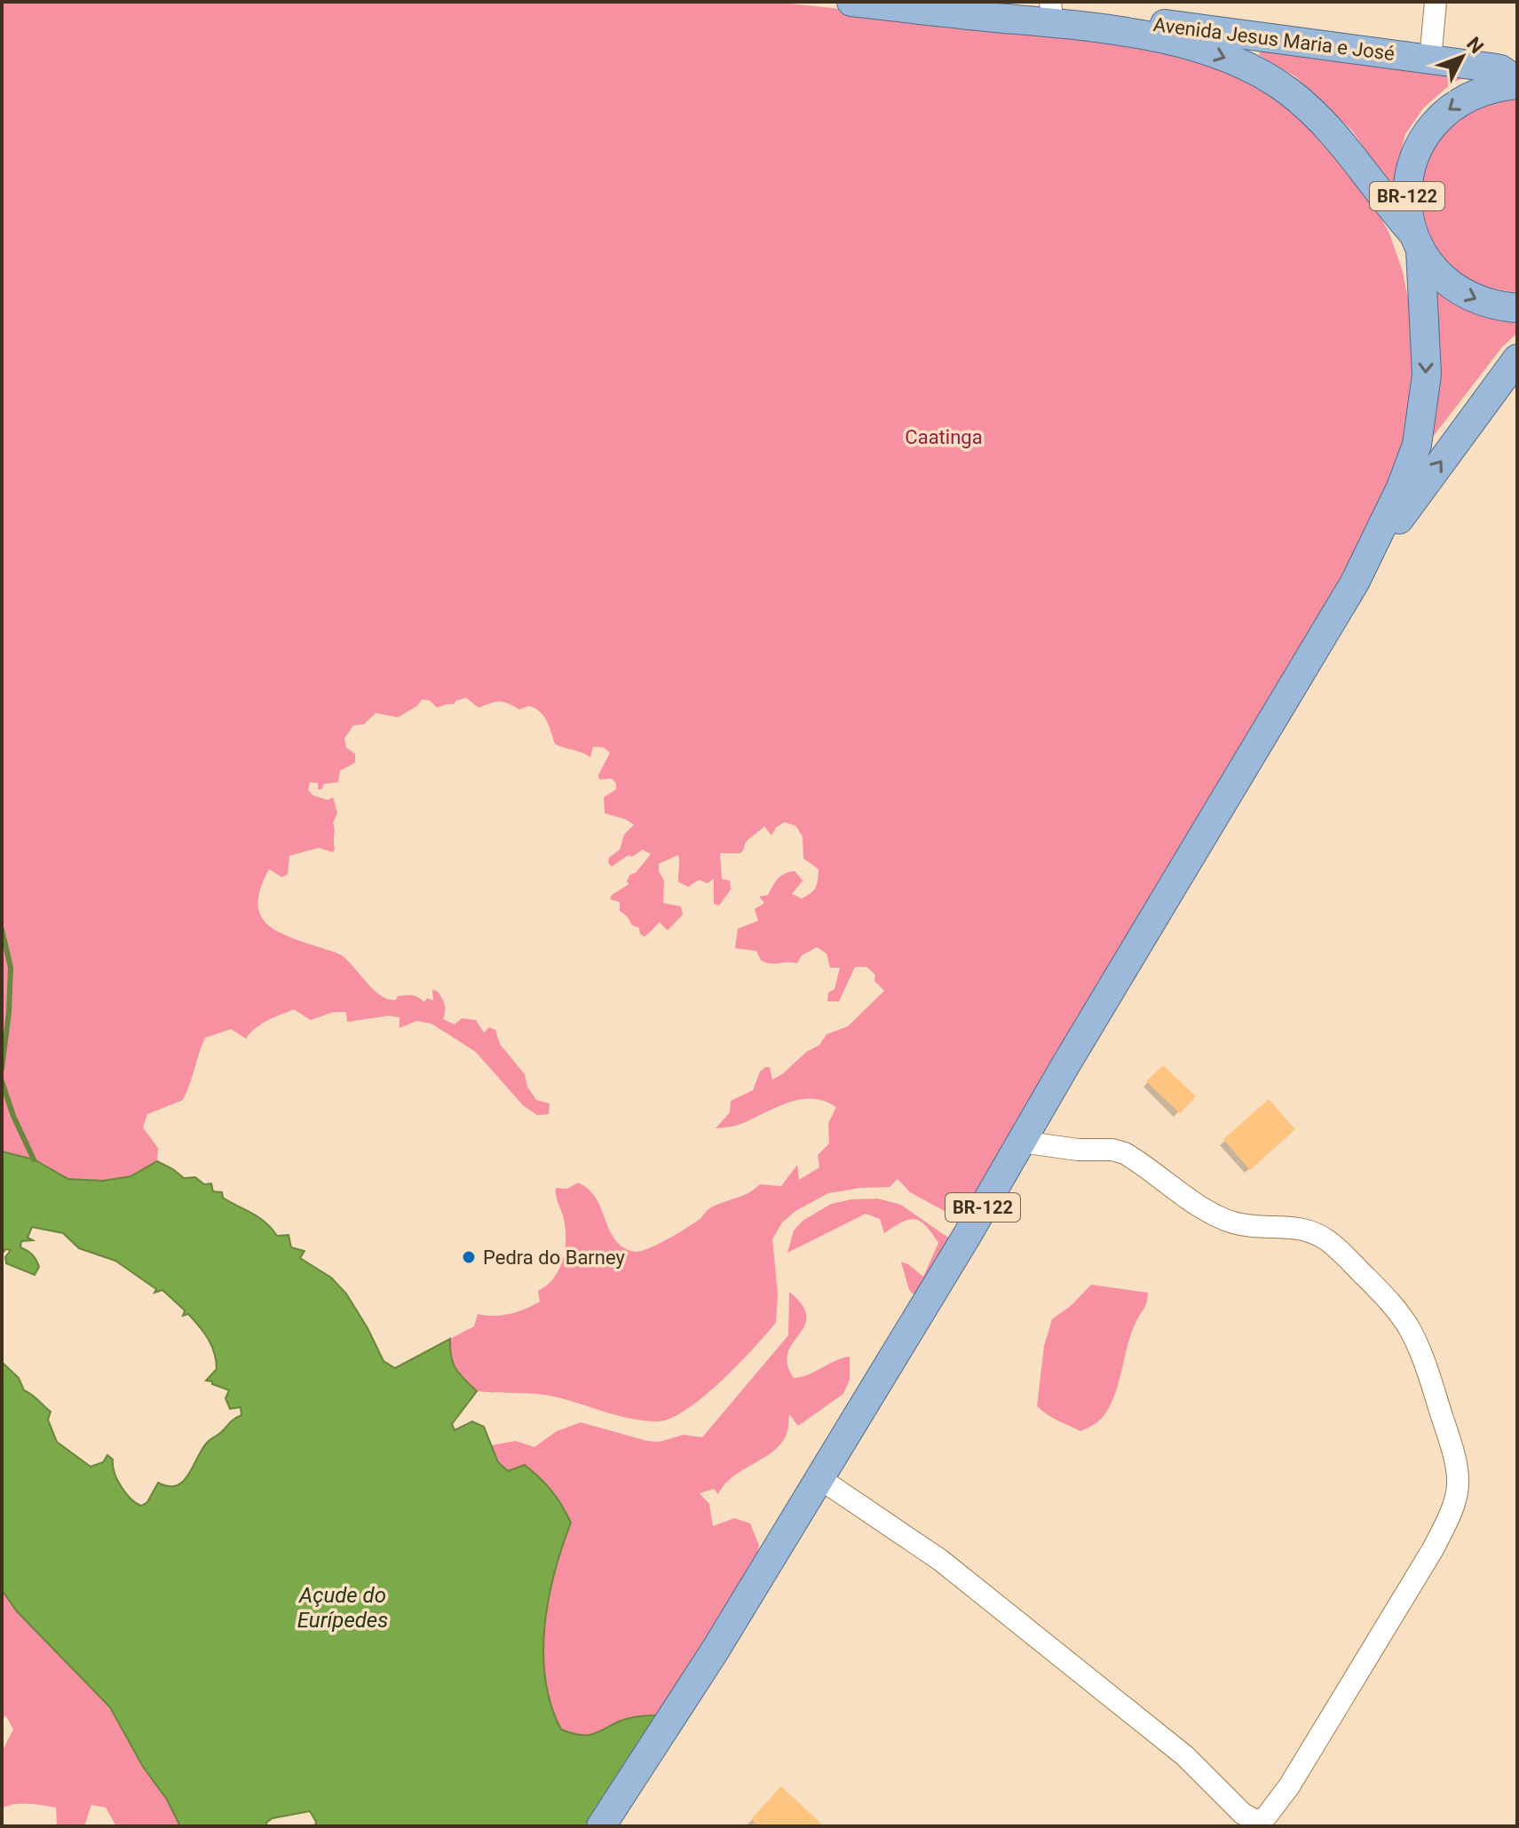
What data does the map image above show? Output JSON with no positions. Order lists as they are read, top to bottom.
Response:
{
  "streets": {
    "main road": ["Avenida Jesus Maria e José", "BR-122"]
  },
  "crossings": [
    ["Avenida Jesus Maria e José", "BR-122"]
  ],
  "water": ["Açude do Eurípedes"],
  "parks": ["Caatinga"],
  "places": ["Pedra do Barney"],
  "north": "top right"
}
